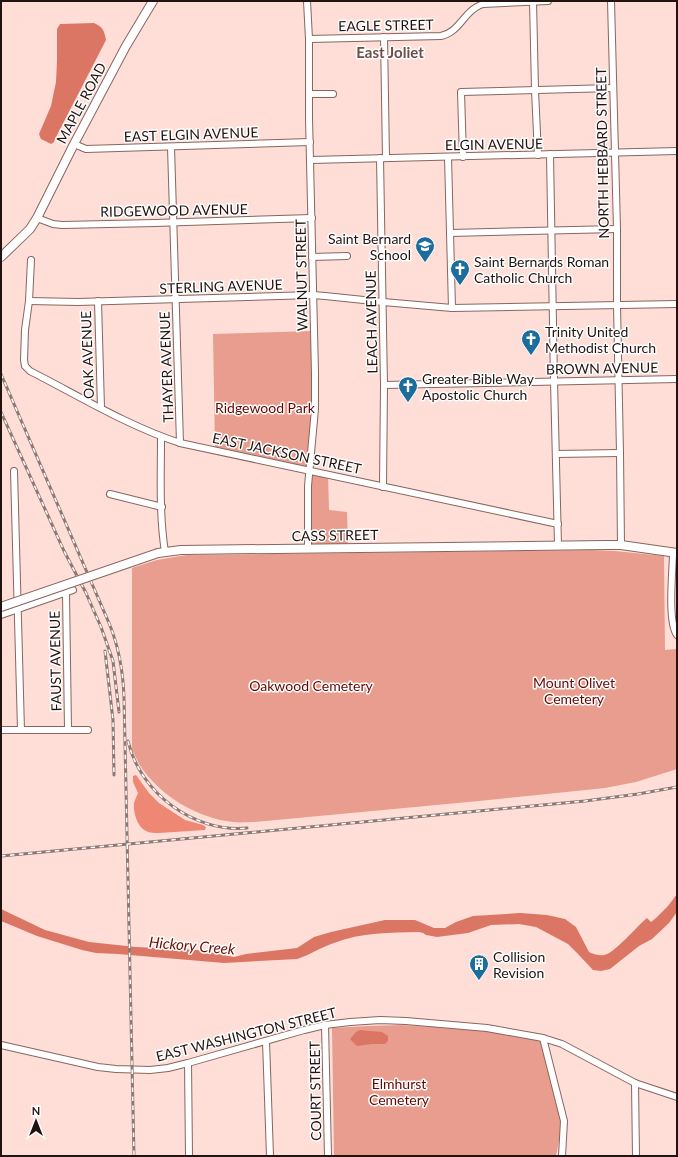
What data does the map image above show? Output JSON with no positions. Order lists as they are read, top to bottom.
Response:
{
  "streets": {
    "main road": ["MAPLE ROAD", "CASS STREET"],
    "street": [
      "EAGLE STREET",
      "EAST ELGIN AVENUE",
      "ELGIN AVENUE",
      "NORTH HEBBARD STREET",
      "RIDGEWOOD AVENUE",
      "WALNUT STREET",
      "STERLING AVENUE",
      "LEACH AVENUE",
      "OAK AVENUE",
      "THAYER AVENUE",
      "BROWN AVENUE",
      "EAST JACKSON STREET",
      "FAUST AVENUE",
      "EAST WASHINGTON STREET",
      "COURT STREET"
    ]
  },
  "crossings": [
    ["EAGLE STREET", "WALNUT STREET"],
    ["EAGLE STREET", "LEACH AVENUE"],
    ["MAPLE ROAD", "EAST ELGIN AVENUE"],
    ["MAPLE ROAD", "RIDGEWOOD AVENUE"],
    ["EAST ELGIN AVENUE", "WALNUT STREET"],
    ["EAST ELGIN AVENUE", "THAYER AVENUE"],
    ["ELGIN AVENUE", "NORTH HEBBARD STREET"],
    ["ELGIN AVENUE", "WALNUT STREET"],
    ["ELGIN AVENUE", "LEACH AVENUE"],
    ["NORTH HEBBARD STREET", "STERLING AVENUE"],
    ["NORTH HEBBARD STREET", "BROWN AVENUE"],
    ["NORTH HEBBARD STREET", "CASS STREET"],
    ["RIDGEWOOD AVENUE", "WALNUT STREET"],
    ["RIDGEWOOD AVENUE", "THAYER AVENUE"],
    ["WALNUT STREET", "STERLING AVENUE"],
    ["WALNUT STREET", "EAST JACKSON STREET"],
    ["WALNUT STREET", "CASS STREET"],
    ["STERLING AVENUE", "LEACH AVENUE"],
    ["STERLING AVENUE", "OAK AVENUE"],
    ["STERLING AVENUE", "THAYER AVENUE"],
    ["STERLING AVENUE", "EAST JACKSON STREET"],
    ["LEACH AVENUE", "BROWN AVENUE"],
    ["LEACH AVENUE", "EAST JACKSON STREET"],
    ["OAK AVENUE", "EAST JACKSON STREET"],
    ["THAYER AVENUE", "EAST JACKSON STREET"],
    ["EAST WASHINGTON STREET", "COURT STREET"]
  ],
  "districts": ["East Joliet"],
  "water": ["Hickory Creek"],
  "parks": [
    "Ridgewood Park",
    "Mount Olivet Cemetery",
    "Oakwood Cemetery",
    "Elmhurst Cemetery"
  ],
  "places": {
    "school or university": ["Saint Bernard School"],
    "church": ["Saint Bernards Roman Catholic Church", "Trinity United Methodist Church", "Greater Bible Way Apostolic Church"],
    "building": ["Collision Revision"]
  },
  "north": "top"
}
